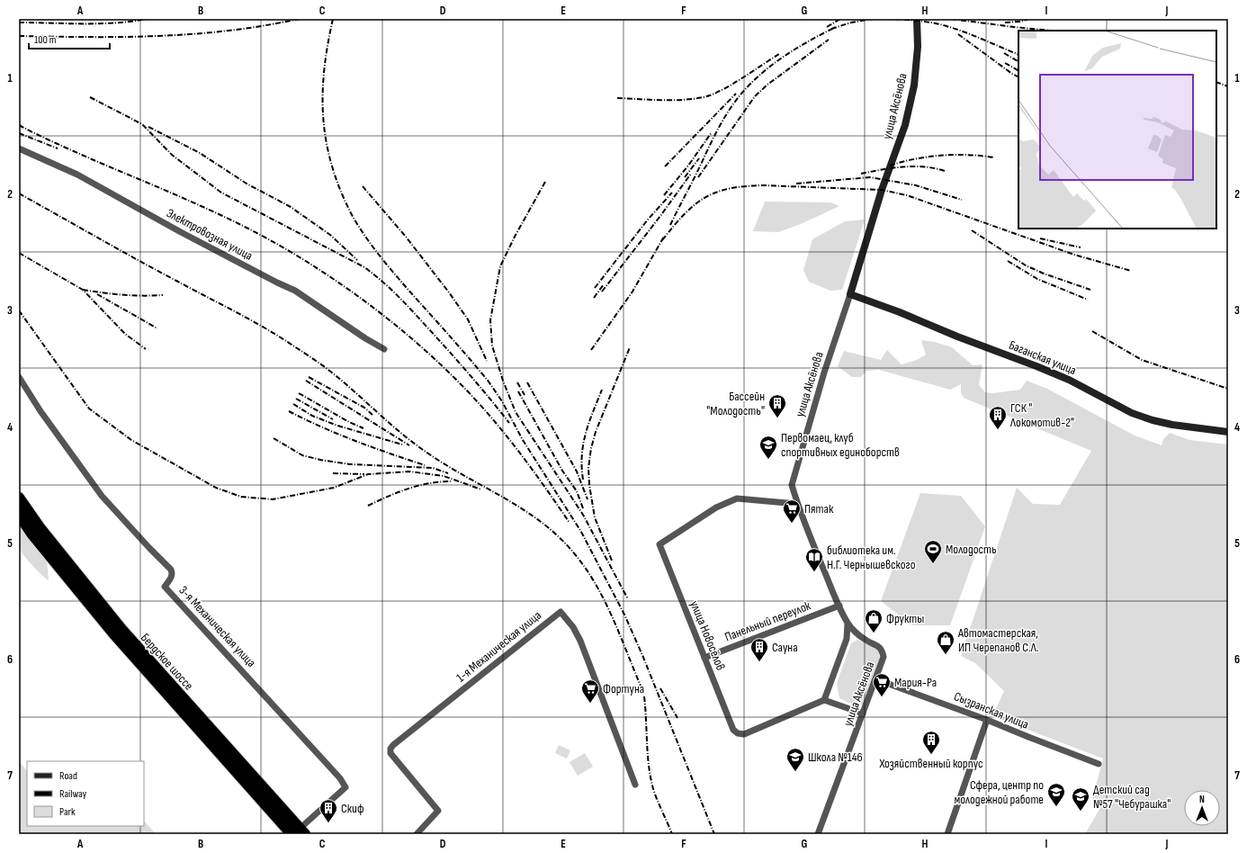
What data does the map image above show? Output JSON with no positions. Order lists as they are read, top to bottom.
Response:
{
  "streets": {
    "highway": ["Бердское шоссе"],
    "street": [
      "улица Аксёнова",
      "Электровозная улица",
      "Баганская улица",
      "Панельный переулок",
      "3-я Механическая улица",
      "улица Новосёлов",
      "1-я Механическая улица",
      "Сызранская улица"
    ]
  },
  "crossings": [
    ["улица Аксёнова", "Баганская улица"],
    ["улица Аксёнова", "Панельный переулок"],
    ["улица Аксёнова", "улица Новосёлов"],
    ["улица Аксёнова", "Сызранская улица"],
    ["Панельный переулок", "улица Новосёлов"],
    ["3-я Механическая улица", "Бердское шоссе"]
  ],
  "places": {
    "building": [
      "Бассейн \"Молодость\"",
      "ГСК \" Локомотив-2\"",
      "Сауна",
      "Хозяйственный корпус",
      "Скиф"
    ],
    "school or university": [
      "Первомаец, клуб спортивных единоборств",
      "Школа №146",
      "Сфера, центр по молодежной работе",
      "Детский сад №57 \"Чебурашка\""
    ],
    "supermarket": ["Пятак", "Мария-Ра", "Фортуна"],
    "sports": ["Молодость"],
    "library": ["библиотека им. Н.Г. Чернышевского"],
    "shop": ["Фрукты", "Автомастерская, ИП Черепанов С.Л."]
  },
  "legend": ["Road", "Railway", "Park"],
  "scale_bar": "100 m",
  "north": "top",
  "grid": {
    "columns": [
      "A",
      "B",
      "C",
      "D",
      "E",
      "F",
      "G",
      "H",
      "I",
      "J"
    ],
    "rows": [
      "1",
      "2",
      "3",
      "4",
      "5",
      "6",
      "7"
    ]
  }
}
